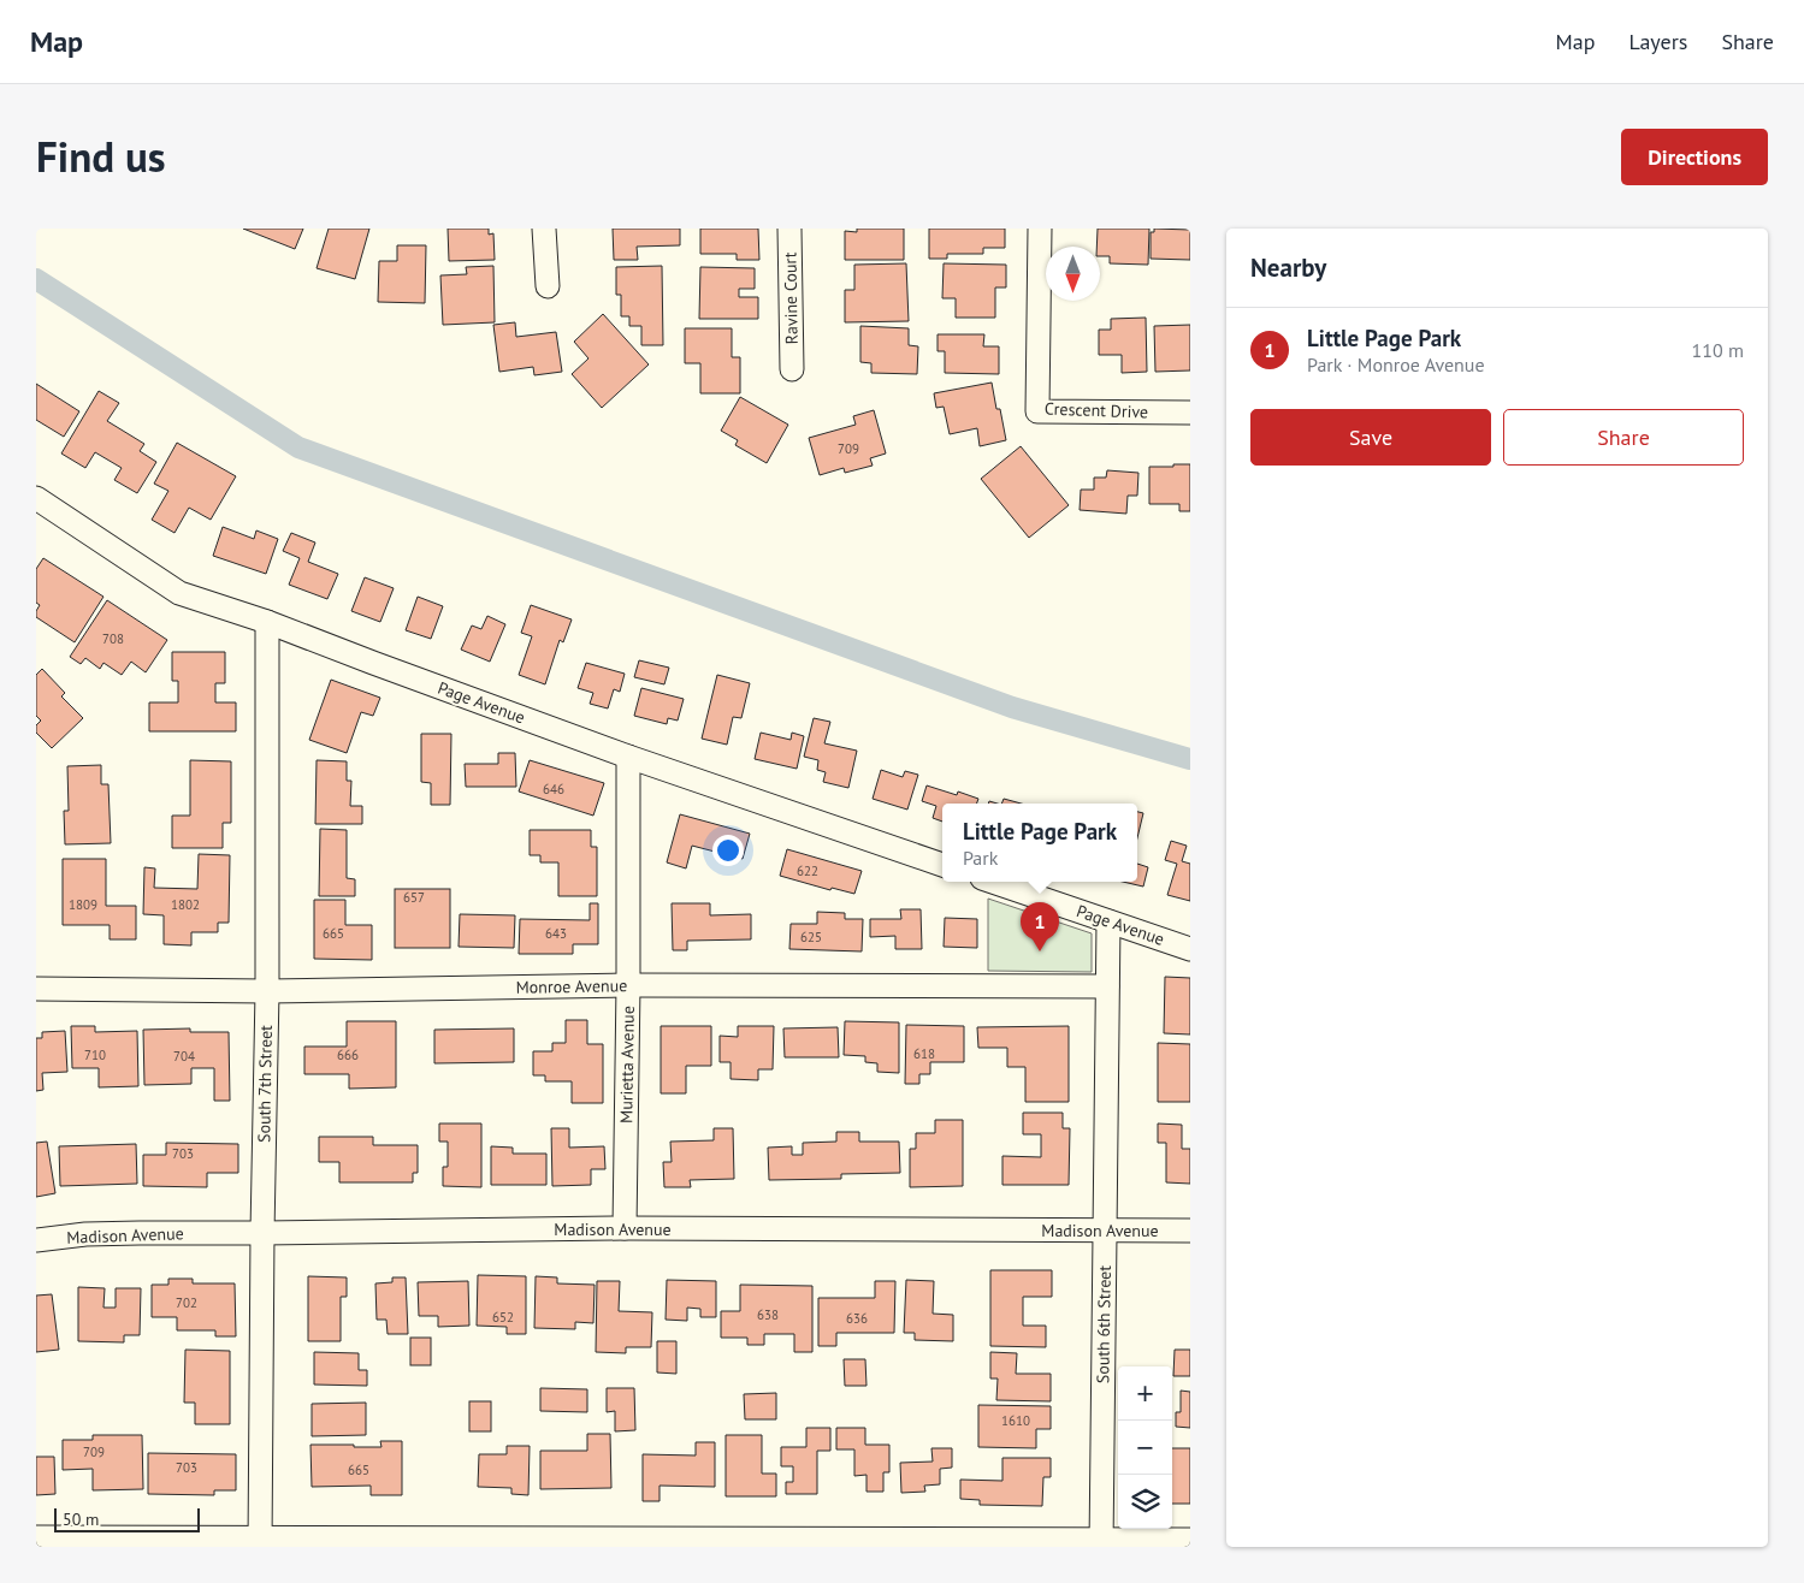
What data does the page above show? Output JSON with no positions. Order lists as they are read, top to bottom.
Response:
{
  "streets": {
    "street": [
      "Ravine Court",
      "Crescent Drive",
      "Page Avenue",
      "Monroe Avenue",
      "Murietta Avenue",
      "South 7th Street",
      "Madison Avenue",
      "South 6th Street"
    ]
  },
  "crossings": [
    ["Page Avenue", "Murietta Avenue"],
    ["Page Avenue", "South 7th Street"],
    ["Page Avenue", "South 6th Street"],
    ["Monroe Avenue", "Murietta Avenue"],
    ["Monroe Avenue", "South 7th Street"],
    ["Monroe Avenue", "South 6th Street"],
    ["Murietta Avenue", "Madison Avenue"],
    ["South 7th Street", "Madison Avenue"],
    ["Madison Avenue", "South 6th Street"]
  ],
  "house_numbers": [
    "709",
    "708",
    "646",
    "622",
    "657",
    "1809",
    "1802",
    "665",
    "643",
    "625",
    "618",
    "710",
    "666",
    "704",
    "703",
    "702",
    "638",
    "652",
    "636",
    "1610",
    "709",
    "703",
    "665"
  ],
  "scale_bar": "50 m",
  "north": "bottom",
  "page": {
    "header": "Map",
    "nav": ["Map", "Layers", "Share"],
    "title": "Find us",
    "buttons": [
      "Directions",
      ["Save", "Share"]
    ],
    "heading": "Nearby",
    "list": [
      {
        "mark": "1",
        "name": "Little Page Park",
        "note": "Park · Monroe Avenue",
        "value": "110 m"
      }
    ],
    "popup": ["Little Page Park", "Park"],
    "pins": "1",
    "map_buttons": ["+", "−"],
    "scale": "50 m"
  }
}
